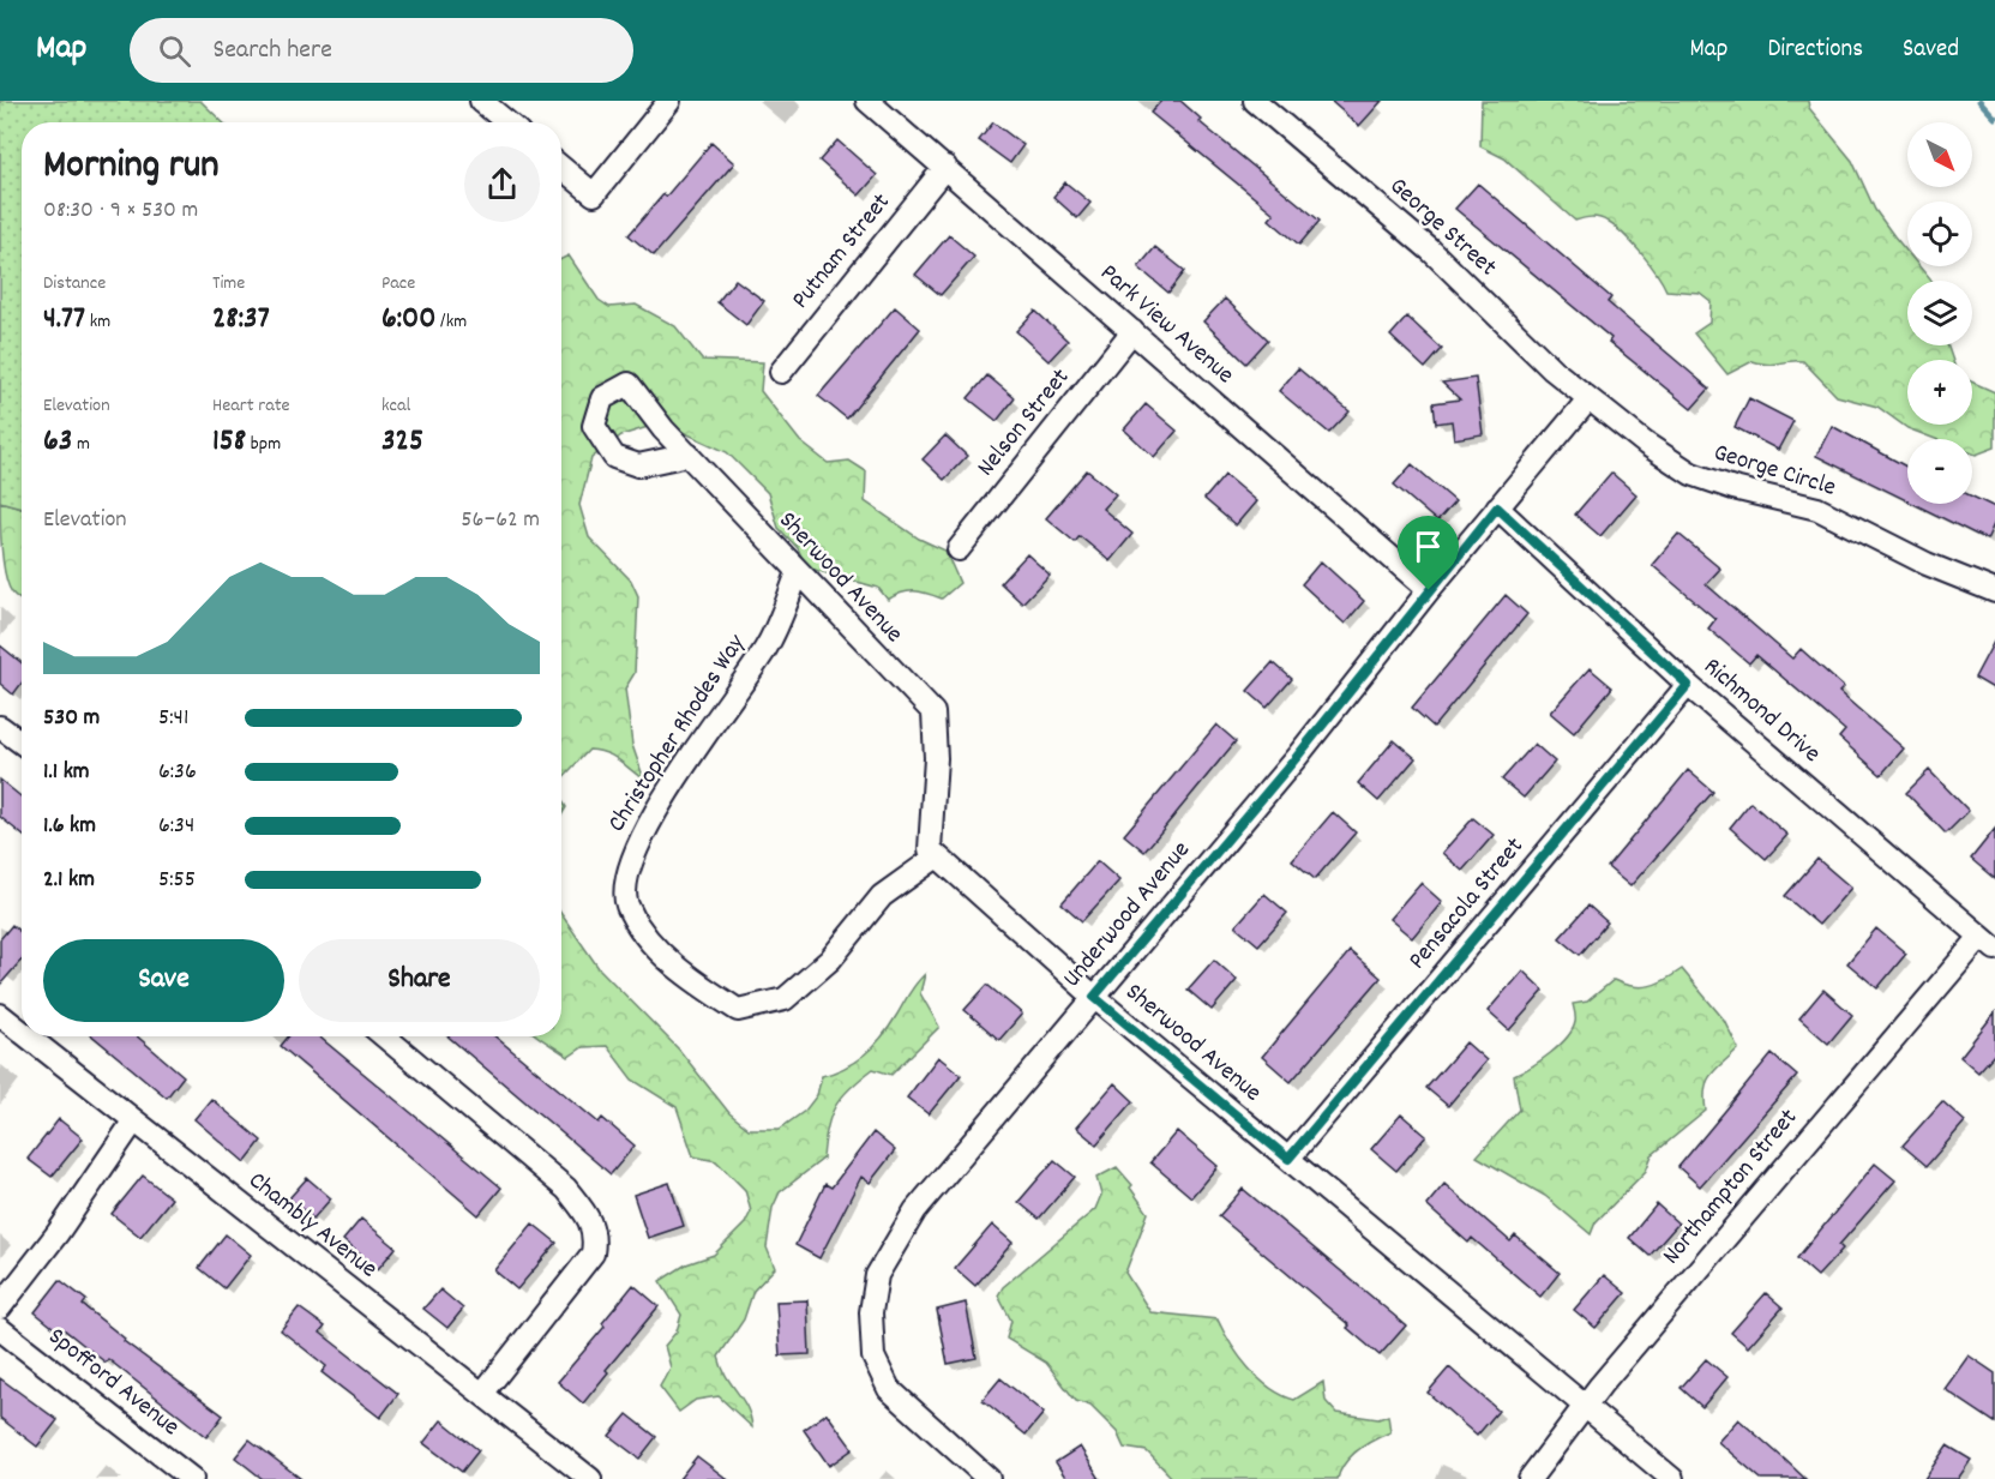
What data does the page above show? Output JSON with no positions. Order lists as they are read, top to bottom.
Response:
{
  "streets": {
    "street": [
      "George Street",
      "Putnam Street",
      "Park View Avenue",
      "Nelson Street",
      "George Circle",
      "Sherwood Avenue",
      "Richmond Drive",
      "Christopher Rhodes Way",
      "Pensacola Street",
      "Underwood Avenue",
      "Northampton Street",
      "Chambly Avenue",
      "Spofford Avenue"
    ]
  },
  "crossings": [
    ["George Street", "George Circle"],
    ["George Street", "Underwood Avenue"],
    ["Putnam Street", "Park View Avenue"],
    ["Park View Avenue", "Nelson Street"],
    ["Park View Avenue", "Underwood Avenue"],
    ["George Circle", "Underwood Avenue"],
    ["Sherwood Avenue", "Christopher Rhodes Way"],
    ["Sherwood Avenue", "Pensacola Street"],
    ["Sherwood Avenue", "Underwood Avenue"],
    ["Sherwood Avenue", "Northampton Street"],
    ["Richmond Drive", "Pensacola Street"],
    ["Richmond Drive", "Underwood Avenue"],
    ["Richmond Drive", "Northampton Street"]
  ],
  "north": "bottom right",
  "page": {
    "header": "Map",
    "search": "Search here",
    "nav": ["Map", "Directions", "Saved"],
    "map_buttons": ["+", "−"],
    "heading": ["Morning run", "08:30 · 9 × 530 m"],
    "stats": [
      ["Distance", "4.77 km"],
      ["Time", "28:37"],
      ["Pace", "6:00 /km"],
      ["Elevation", "63 m"],
      ["Heart rate", "158 bpm"],
      ["kcal", "325"]
    ],
    "chart": ["Elevation", "56–62 m"],
    "list": [
      {
        "name": "530 m",
        "note": "5:41"
      },
      {
        "name": "1.1 km",
        "note": "6:36"
      },
      {
        "name": "1.6 km",
        "note": "6:34"
      },
      {
        "name": "2.1 km",
        "note": "5:55"
      }
    ],
    "buttons": ["Save", "Share"]
  }
}
